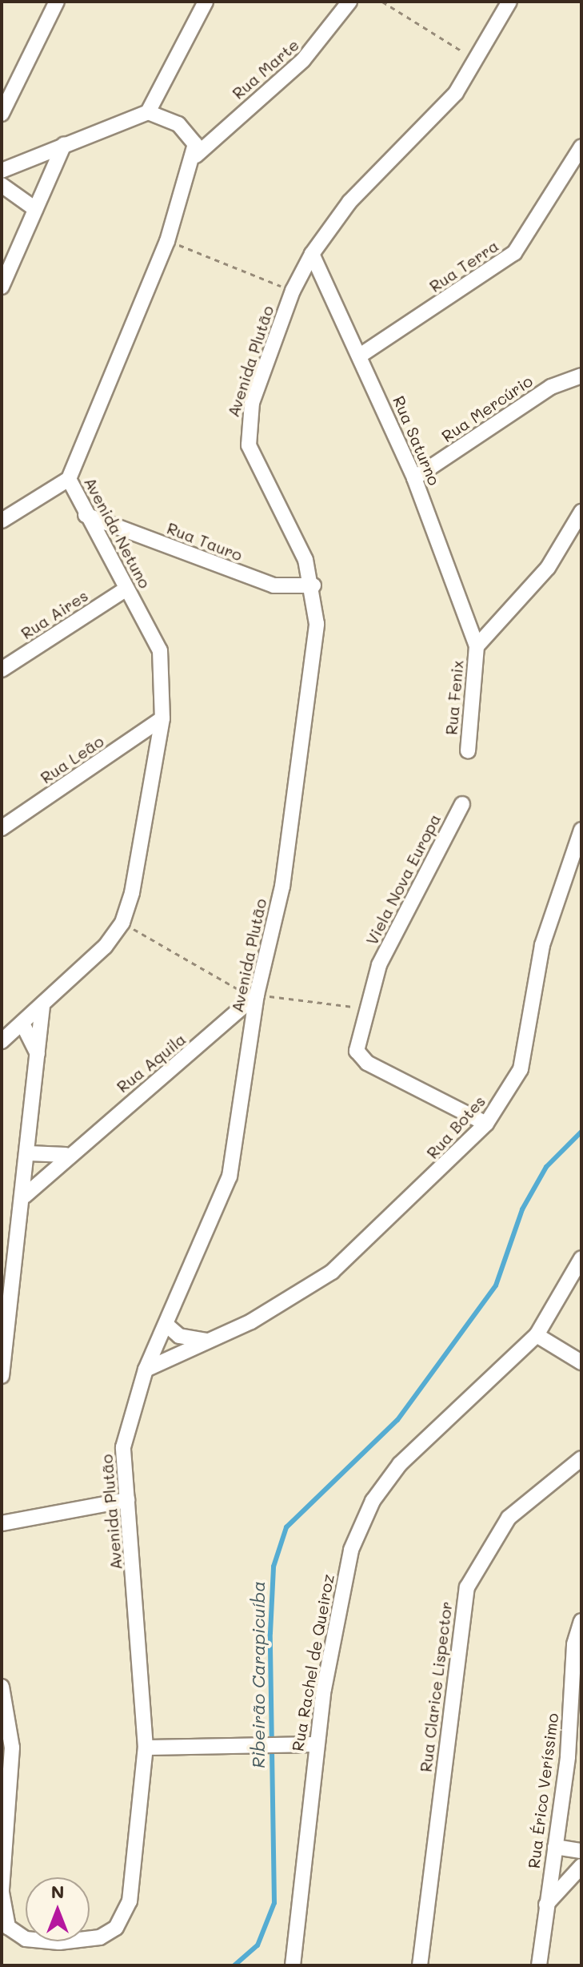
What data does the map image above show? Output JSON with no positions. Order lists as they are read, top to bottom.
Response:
{
  "streets": {
    "street": [
      "Rua Marte",
      "Rua Terra",
      "Avenida Plutão",
      "Rua Mercúrio",
      "Rua Saturno",
      "Avenida Netuno",
      "Rua Tauro",
      "Rua Aires",
      "Rua Fenix",
      "Rua Leão",
      "Viela Nova Europa",
      "Rua Aquila",
      "Rua Botes",
      "Rua Rachel de Queiroz",
      "Rua Clarice Lispector",
      "Rua Érico Veríssimo"
    ]
  },
  "crossings": [
    ["Rua Marte", "Avenida Netuno"],
    ["Rua Terra", "Rua Saturno"],
    ["Avenida Plutão", "Rua Saturno"],
    ["Avenida Plutão", "Rua Tauro"],
    ["Avenida Plutão", "Rua Aquila"],
    ["Avenida Plutão", "Rua Botes"],
    ["Rua Mercúrio", "Rua Saturno"],
    ["Rua Saturno", "Rua Fenix"],
    ["Avenida Netuno", "Rua Tauro"],
    ["Avenida Netuno", "Rua Aires"],
    ["Avenida Netuno", "Rua Leão"],
    ["Viela Nova Europa", "Rua Botes"]
  ],
  "water": ["Ribeirão Carapicuíba"],
  "north": "top"
}
